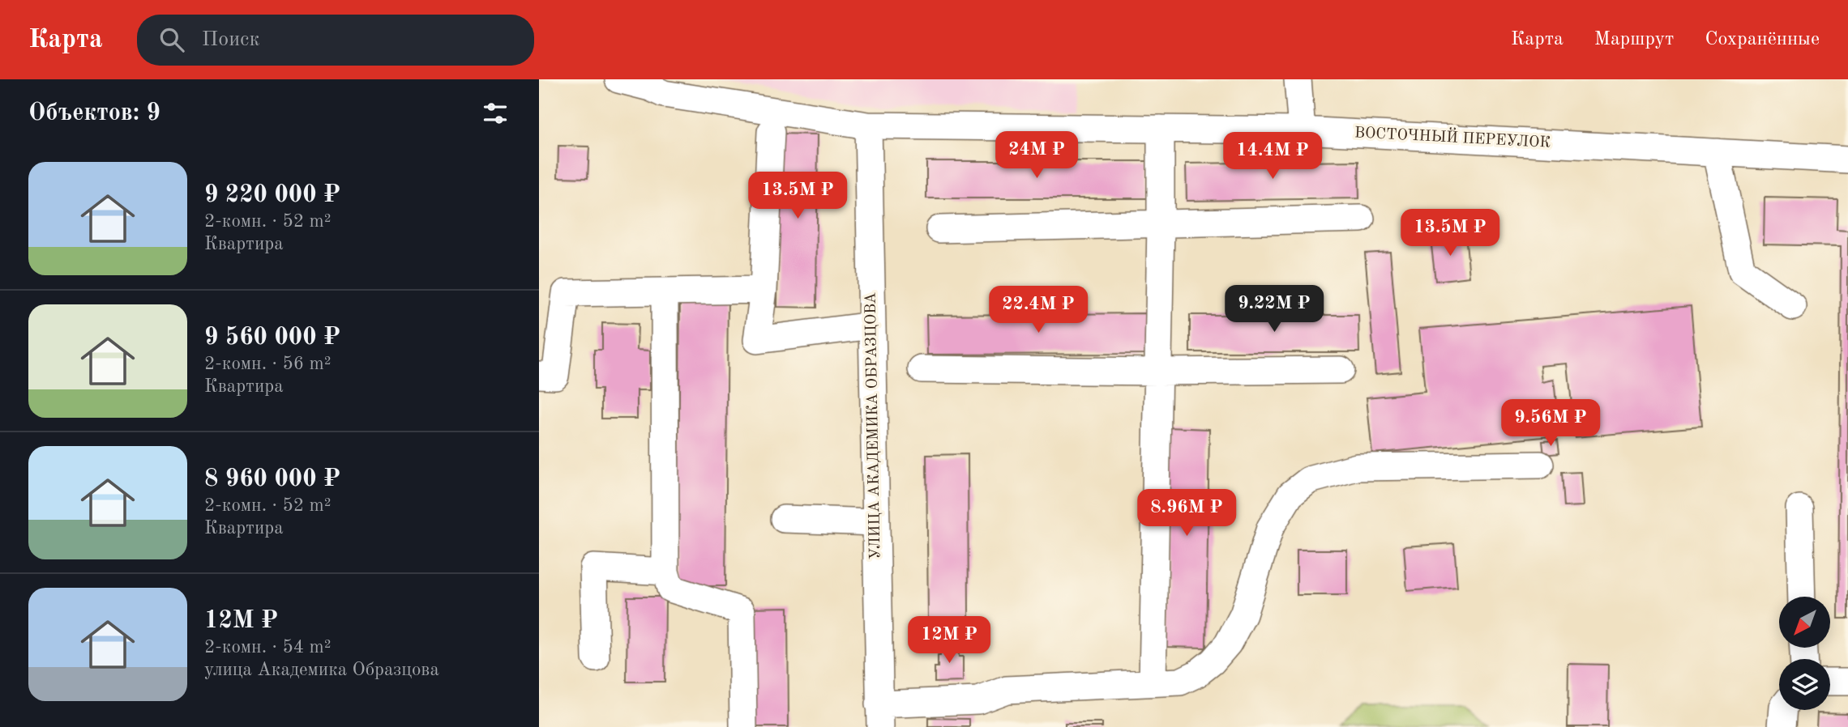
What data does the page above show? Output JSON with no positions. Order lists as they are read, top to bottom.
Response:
{
  "streets": {
    "street": ["ВОСТОЧНЫЙ ПЕРЕУЛОК", "УЛИЦА АКАДЕМИКА ОБРАЗЦОВА"]
  },
  "crossings": [
    ["ВОСТОЧНЫЙ ПЕРЕУЛОК", "УЛИЦА АКАДЕМИКА ОБРАЗЦОВА"]
  ],
  "north": "bottom left",
  "page": {
    "header": "Карта",
    "search": "Поиск",
    "nav": ["Карта", "Маршрут", "Сохранённые"],
    "heading": "Объектов: 9",
    "price": [
      "24M ₽",
      "14.4M ₽",
      "13.5M ₽",
      "13.5M ₽",
      "9.22M ₽",
      "22.4M ₽",
      "9.56M ₽",
      "8.96M ₽",
      "12M ₽"
    ],
    "list": [
      {
        "name": "9 220 000 ₽",
        "note": "2-комн. · 52 m² · Квартира"
      },
      {
        "name": "9 560 000 ₽",
        "note": "2-комн. · 56 m² · Квартира"
      },
      {
        "name": "8 960 000 ₽",
        "note": "2-комн. · 52 m² · Квартира"
      },
      {
        "name": "12M ₽",
        "note": "2-комн. · 54 m² · улица Академика Образцова"
      }
    ]
  }
}
